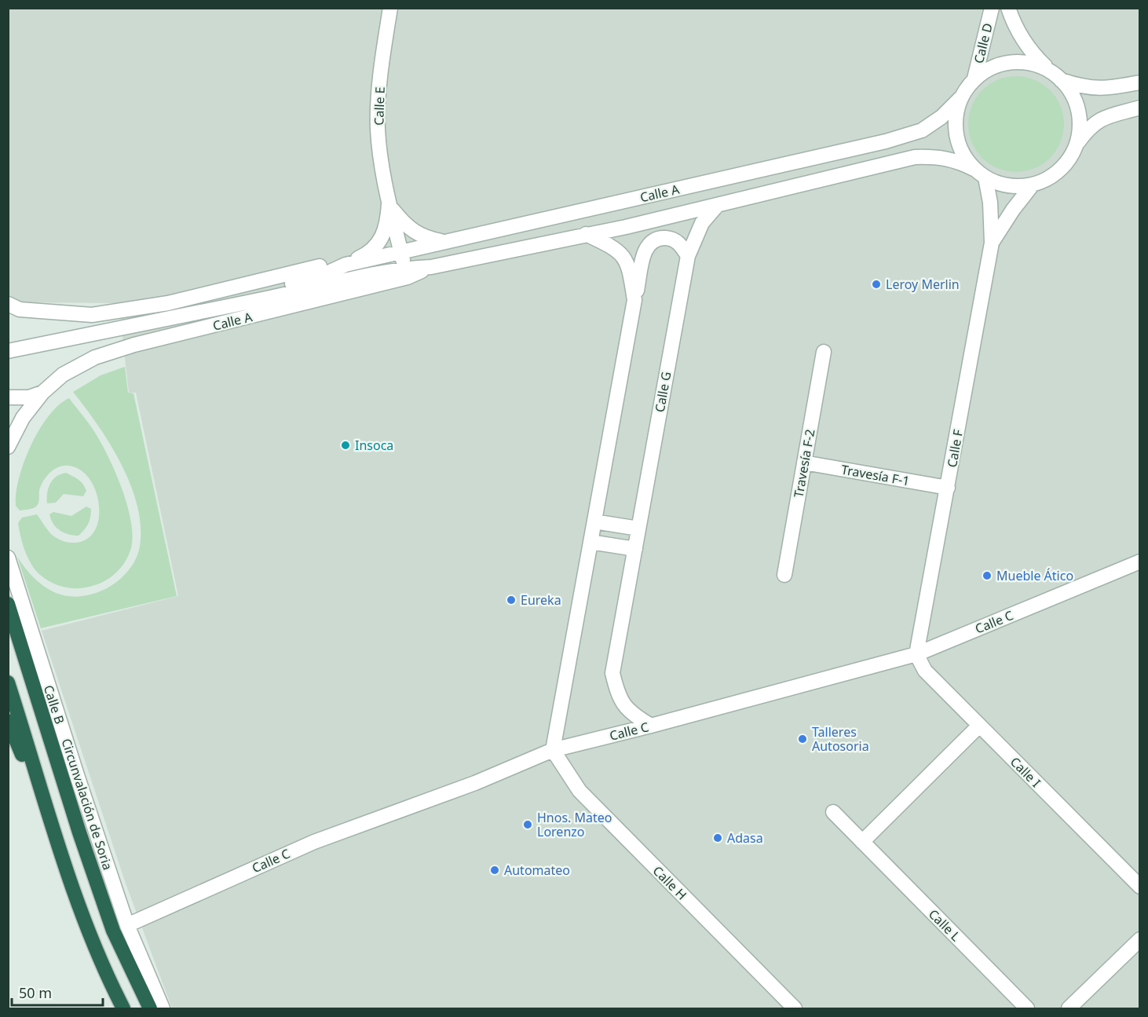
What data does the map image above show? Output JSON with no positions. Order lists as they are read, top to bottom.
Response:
{
  "streets": {
    "highway": ["Circunvalación de Soria"],
    "street": [
      "Calle D",
      "Calle E",
      "Calle A",
      "Calle G",
      "Calle F",
      "Travesía F-2",
      "Travesía F-1",
      "Calle C",
      "Calle B",
      "Calle I",
      "Calle H",
      "Calle L"
    ]
  },
  "crossings": [
    ["Calle D", "Calle A"],
    ["Calle D", "Calle F"],
    ["Calle E", "Calle A"],
    ["Calle A", "Calle G"],
    ["Calle A", "Calle F"],
    ["Calle G", "Calle C"],
    ["Calle F", "Travesía F-1"],
    ["Calle F", "Calle C"],
    ["Calle F", "Calle I"],
    ["Travesía F-2", "Travesía F-1"],
    ["Calle C", "Calle B"],
    ["Calle C", "Calle I"],
    ["Calle C", "Calle H"]
  ],
  "places": [
    "Leroy Merlin",
    "Insoca",
    "Mueble Ático",
    "Eureka",
    "Talleres Autosoria",
    "Hnos. Mateo Lorenzo",
    "Adasa",
    "Automateo"
  ],
  "scale_bar": "50 m"
}
